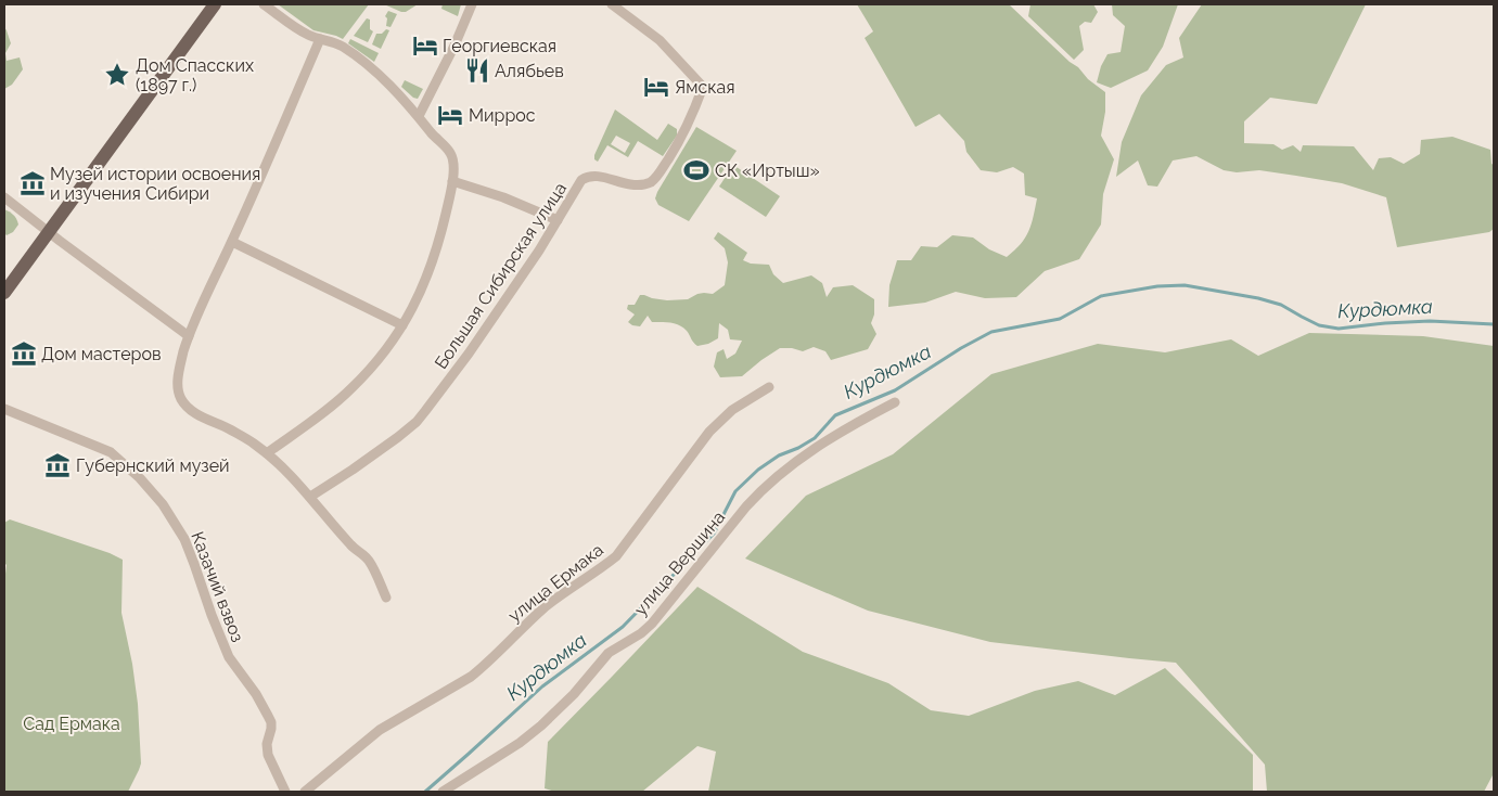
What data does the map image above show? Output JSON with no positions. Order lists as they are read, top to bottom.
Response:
{
  "streets": {
    "street": [
      "Большая Сибирская улица",
      "улица Вершина",
      "улица Ермака",
      "Казачий взвоз"
    ]
  },
  "water": ["Курдюмка"],
  "parks": ["Сад Ермака"],
  "places": {
    "hotel": ["Георгиевская", "Ямская", "Миррос"],
    "restaurant": ["Алябьев"],
    "place": ["Дом Спасских (1897 г.)"],
    "sports": ["СК «Иртыш»"],
    "museum": ["Музей истории освоения и изучения Сибири", "Дом мастеров", "Губернский музей"]
  }
}
